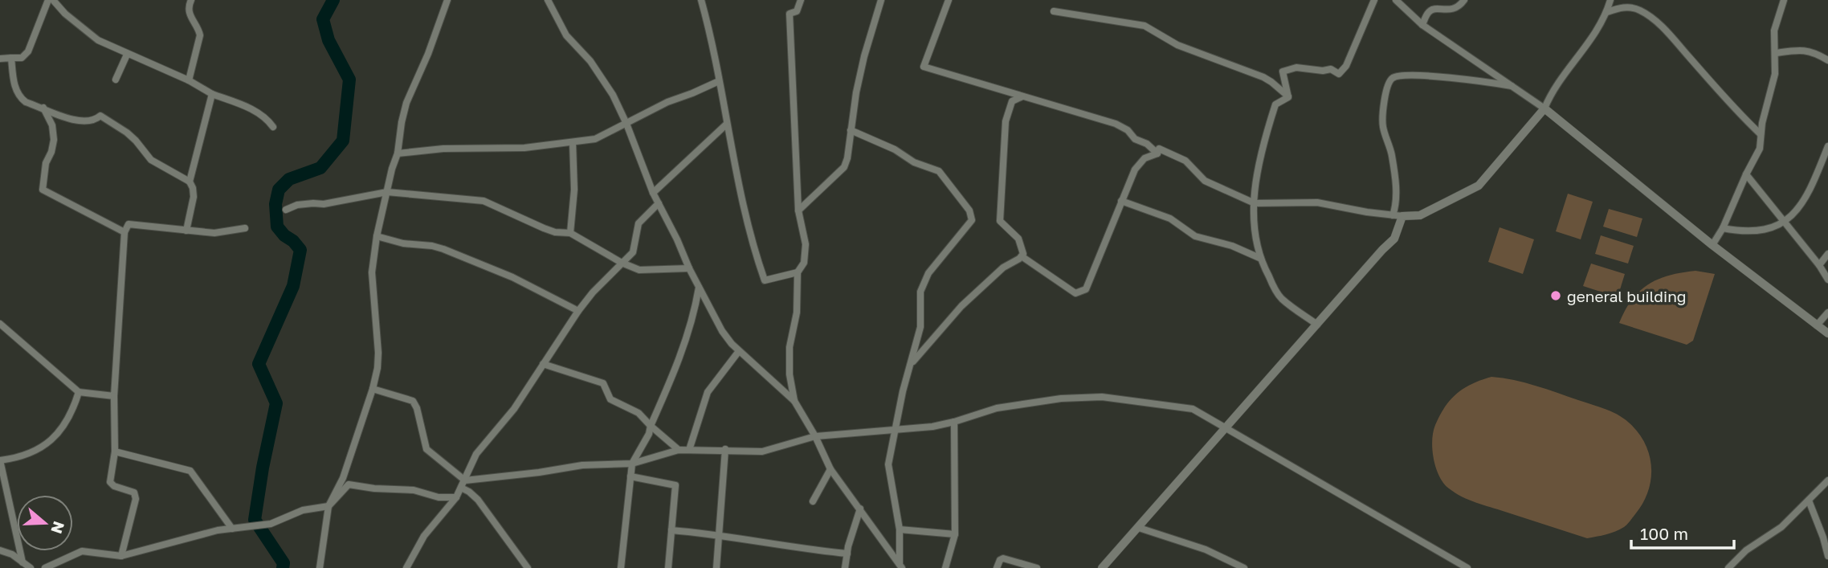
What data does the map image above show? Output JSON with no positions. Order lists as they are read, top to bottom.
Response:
{
  "places": ["general building"],
  "scale_bar": "100 m",
  "north": "right"
}
